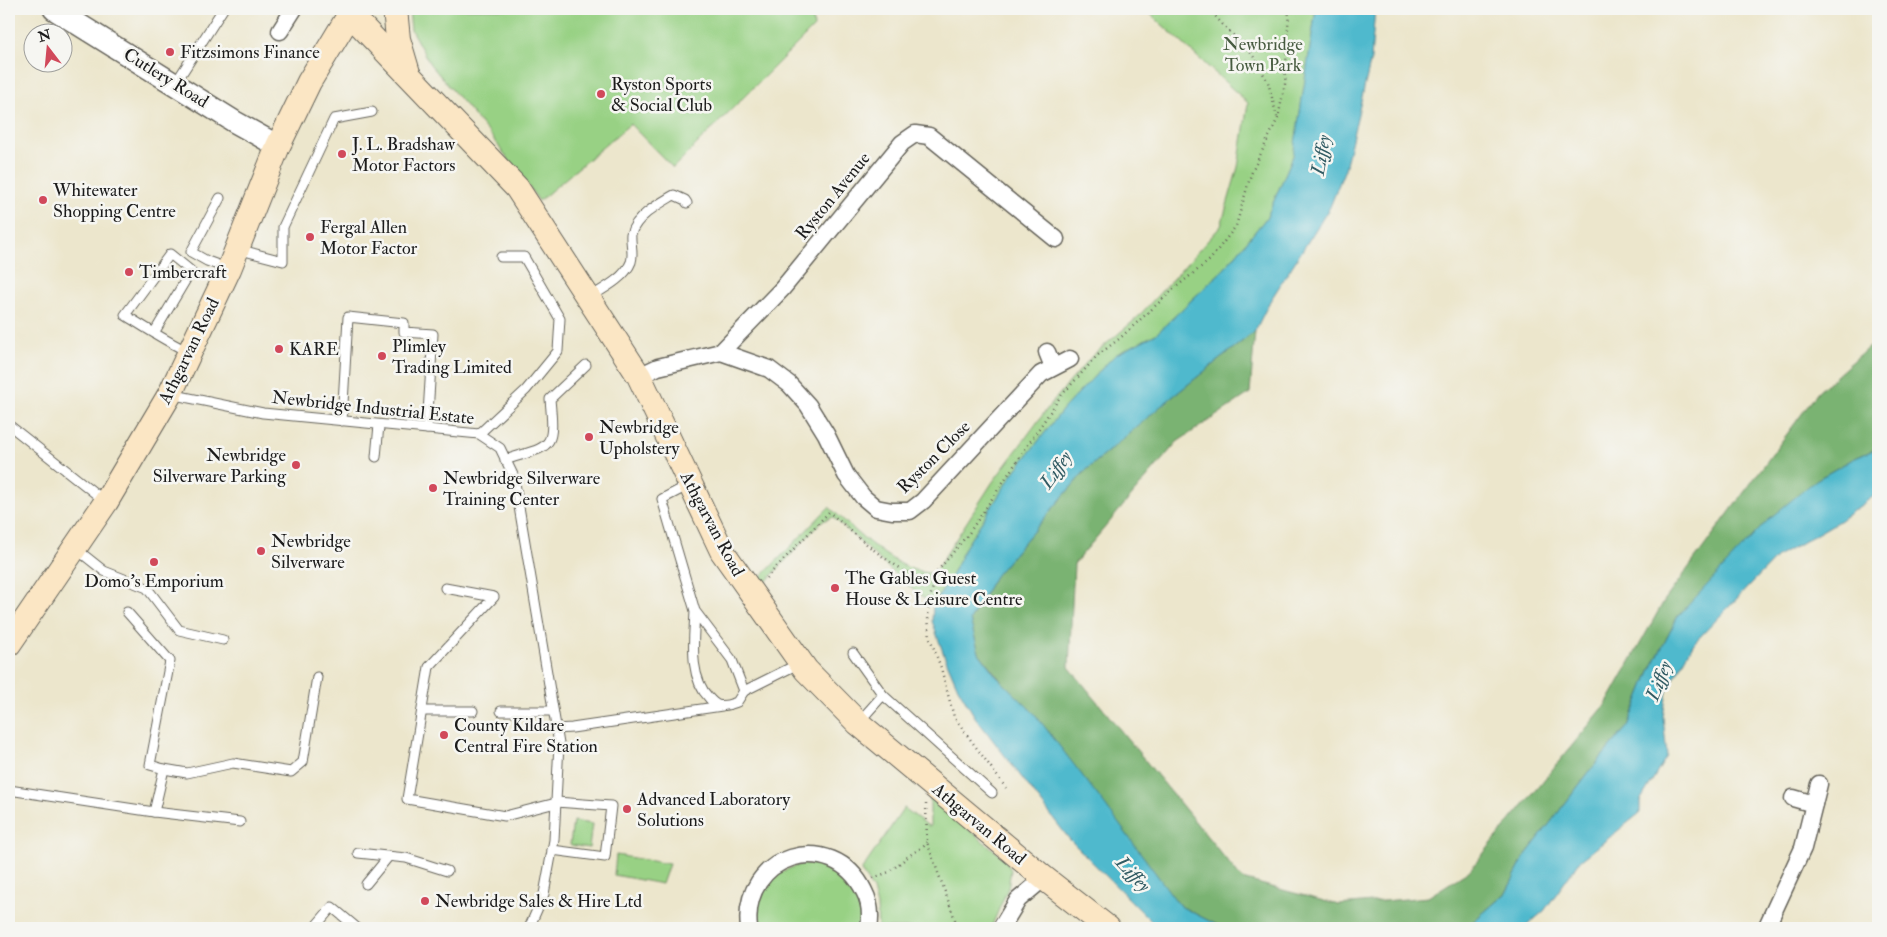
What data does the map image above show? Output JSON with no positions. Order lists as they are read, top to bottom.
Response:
{
  "streets": {
    "main road": ["Athgarvan Road"],
    "street": ["Cutlery Road", "Ryston Avenue", "Ryston Close"],
    "lane": ["Newbridge Industrial Estate"]
  },
  "crossings": [
    ["Cutlery Road", "Athgarvan Road"],
    ["Ryston Avenue", "Ryston Close"],
    ["Athgarvan Road", "Newbridge Industrial Estate"]
  ],
  "water": ["Liffey"],
  "parks": ["Newbridge Town Park"],
  "places": [
    "Fitzsimons Finance",
    "Ryston Sports & Social Club",
    "J. L. Bradshaw Motor Factors",
    "Whitewater Shopping Centre",
    "Fergal Allen Motor Factor",
    "Timbercraft",
    "KARE",
    "Plimley Trading Limited",
    "Newbridge Upholstery",
    "Newbridge Silverware Parking",
    "Newbridge Silverware Training Center",
    "Newbridge Silverware",
    "Domo’s Emporium",
    "The Gables Guest House & Leisure Centre",
    "County Kildare Central Fire Station",
    "Advanced Laboratory Solutions",
    "Newbridge Sales & Hire Ltd"
  ],
  "north": "top"
}
